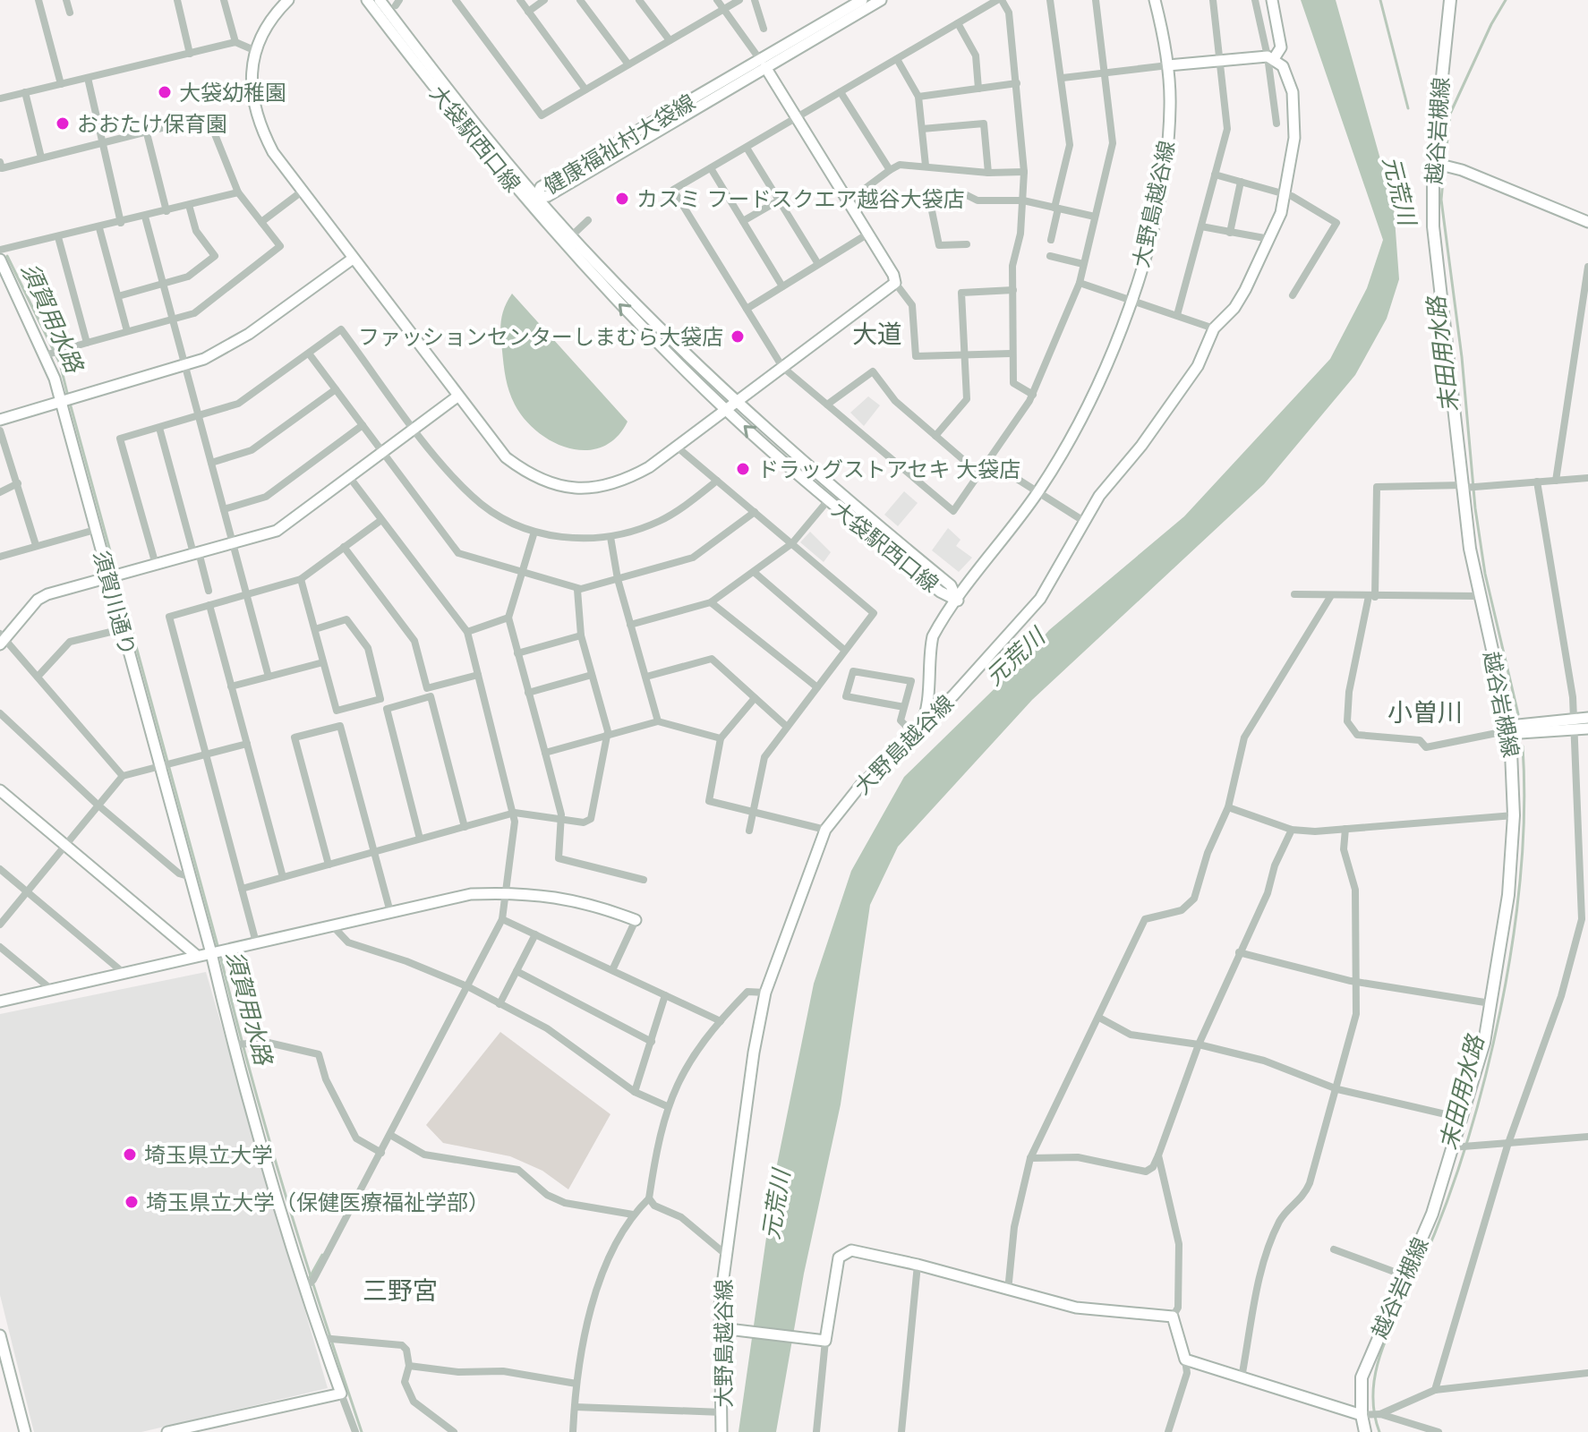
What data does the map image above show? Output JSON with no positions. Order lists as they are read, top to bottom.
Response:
{
  "streets": {
    "main road": ["越谷岩槻線"],
    "street": [
      "大袋駅西口線",
      "健康福祉村大袋線",
      "大野島越谷線",
      "須賀川通り"
    ]
  },
  "crossings": [
    ["大袋駅西口線", "健康福祉村大袋線"],
    ["大袋駅西口線", "大野島越谷線"]
  ],
  "districts": ["大道", "小曽川", "三野宮"],
  "water": ["元荒川", "須賀用水路", "末田用水路"],
  "places": [
    "大袋幼稚園",
    "おおたけ保育園",
    "カスミ フードスクエア越谷大袋店",
    "ファッションセンターしまむら大袋店",
    "ドラッグストアセキ 大袋店",
    "埼玉県立大学",
    "埼玉県立大学（保健医療福祉学部）"
  ]
}
